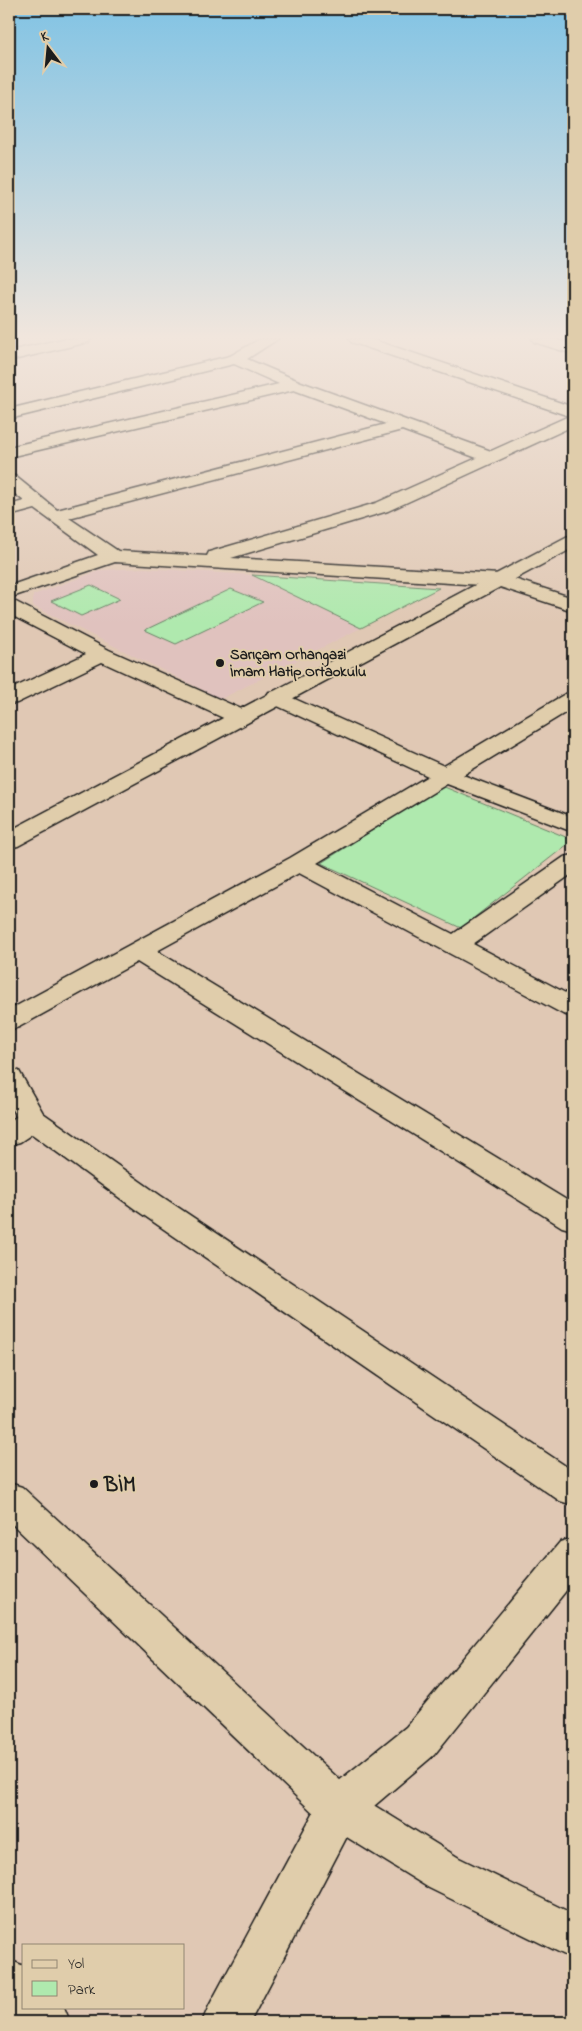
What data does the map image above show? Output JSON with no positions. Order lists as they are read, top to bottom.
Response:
{
  "places": ["Sarıçam Orhangazi İmam Hatip Ortaokulu", "BİM"],
  "legend": ["Yol", "Park"],
  "north": "top"
}
